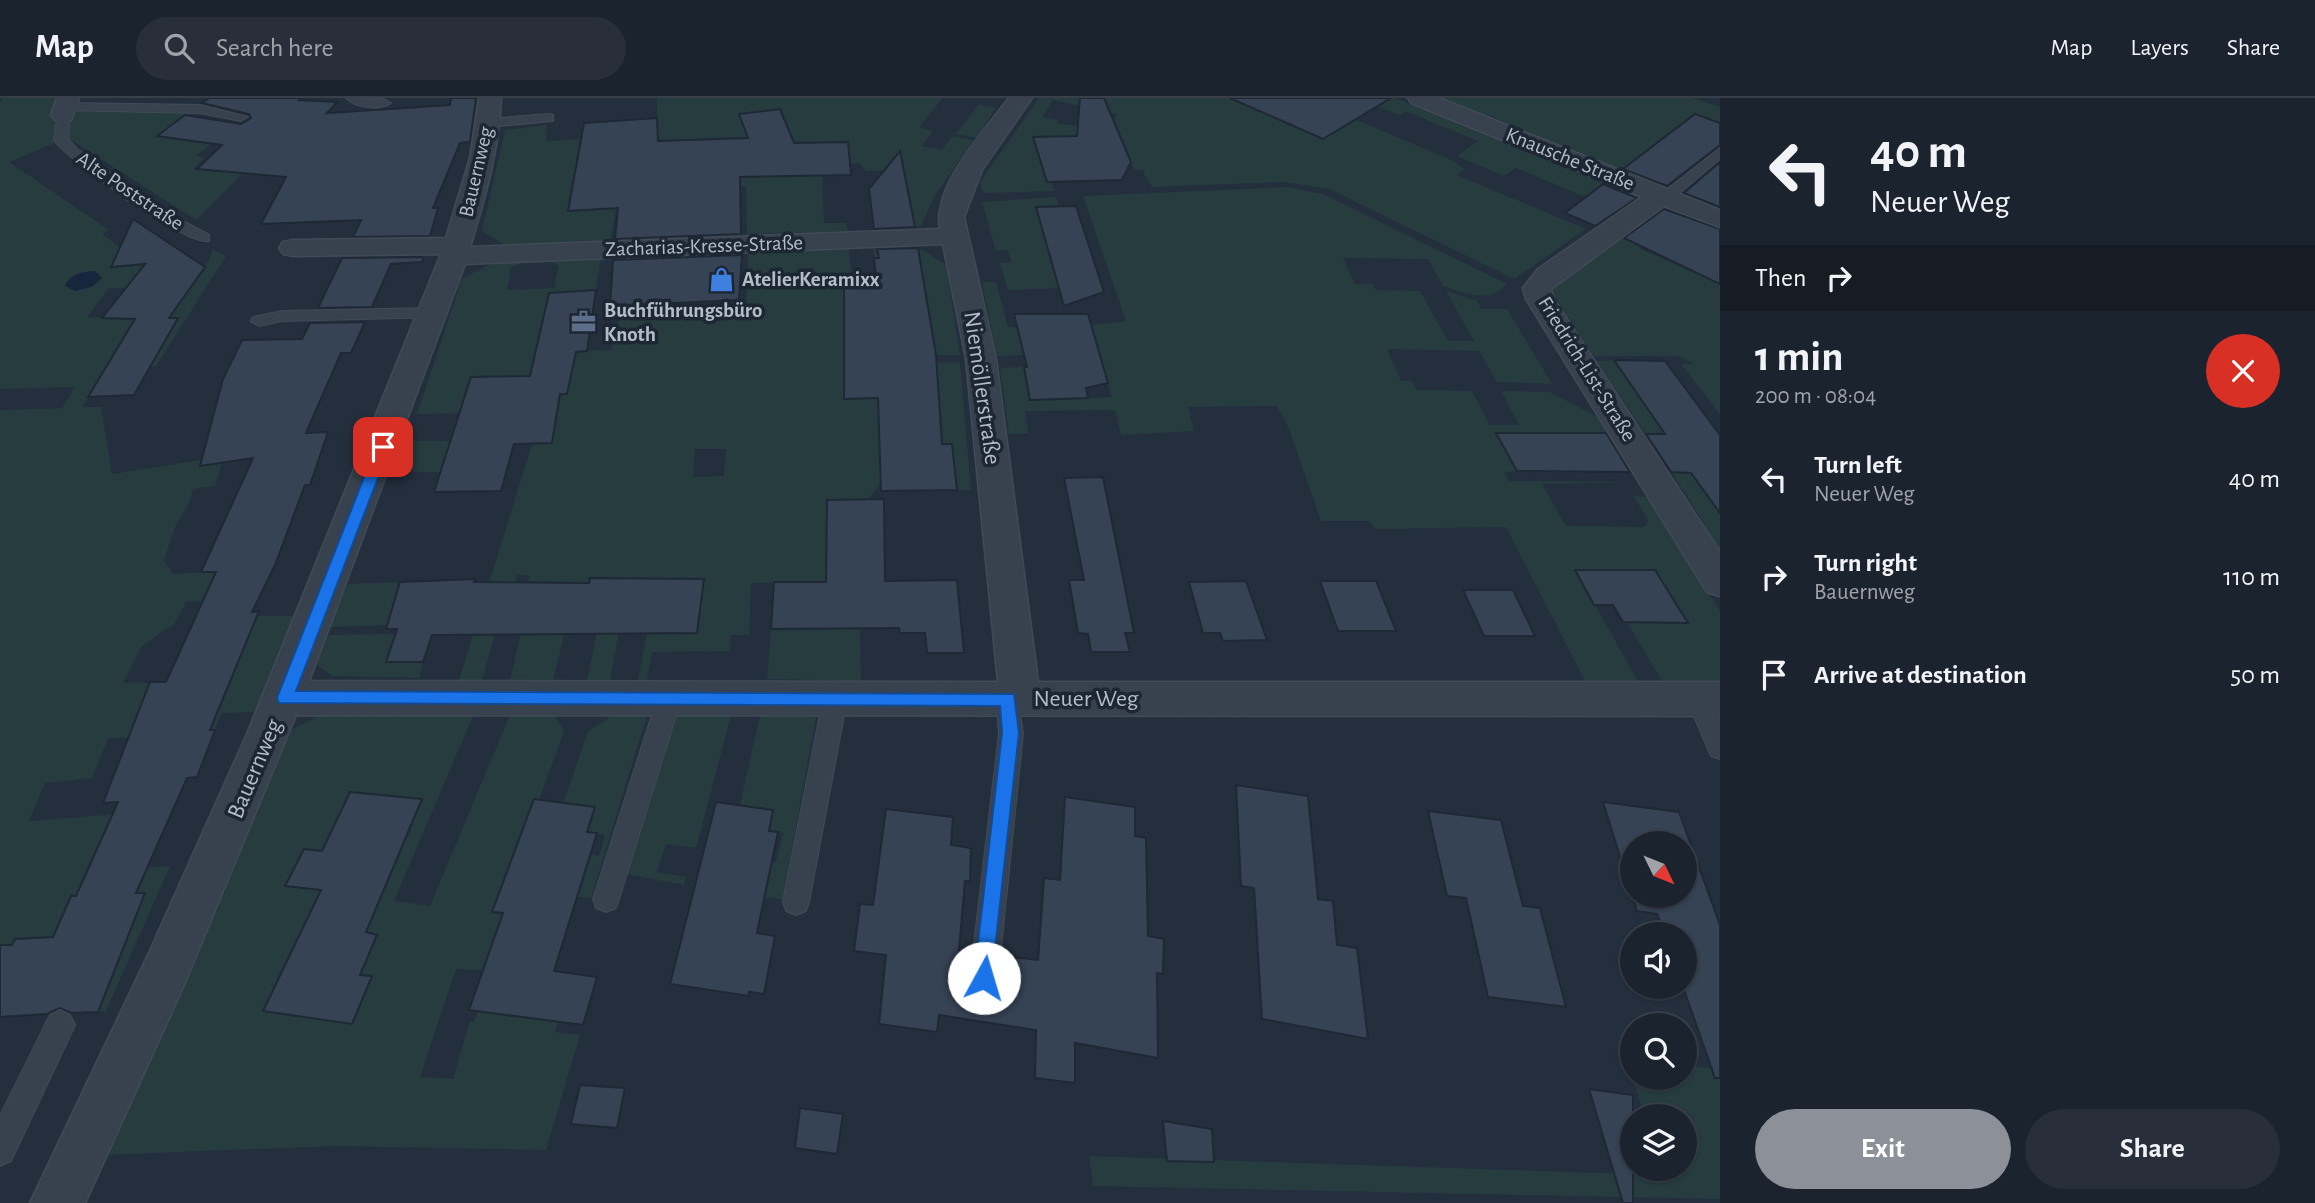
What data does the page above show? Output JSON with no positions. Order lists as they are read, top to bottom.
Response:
{
  "streets": {
    "street": [
      "Knausche Straße",
      "Bauernweg",
      "Zacharias-Kresse-Straße",
      "Friedrich-List-Straße",
      "Niemöllerstraße",
      "Neuer Weg"
    ],
    "lane": ["Alte Poststraße"]
  },
  "crossings": [
    ["Knausche Straße", "Friedrich-List-Straße"],
    ["Bauernweg", "Zacharias-Kresse-Straße"],
    ["Bauernweg", "Neuer Weg"],
    ["Zacharias-Kresse-Straße", "Niemöllerstraße"],
    ["Niemöllerstraße", "Neuer Weg"]
  ],
  "places": {
    "shop": ["AtelierKeramixx"],
    "office": ["Buchführungsbüro Knoth"]
  },
  "north": "bottom right",
  "page": {
    "header": "Map",
    "search": "Search here",
    "nav": ["Map", "Layers", "Share"],
    "turn": ["40 m", "Neuer Weg"],
    "then": "Then",
    "heading": ["1 min", "200 m · 08:04"],
    "list": [
      {
        "name": "Turn left",
        "note": "Neuer Weg",
        "value": "40 m"
      },
      {
        "name": "Turn right",
        "note": "Bauernweg",
        "value": "110 m"
      },
      {
        "name": "Arrive at destination",
        "value": "50 m"
      }
    ],
    "buttons": ["Exit", "Share"]
  }
}
